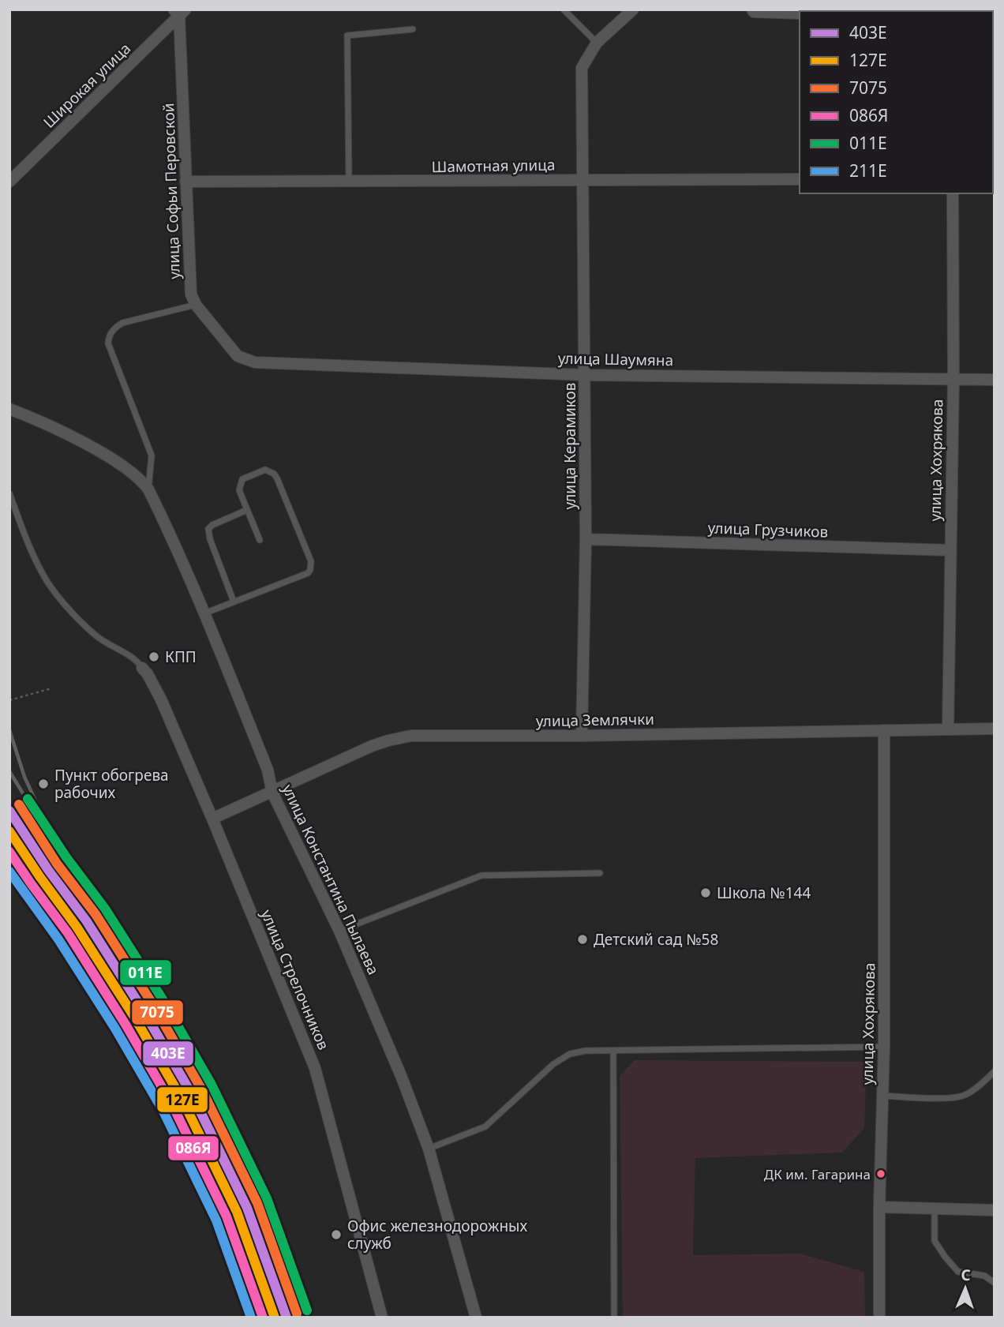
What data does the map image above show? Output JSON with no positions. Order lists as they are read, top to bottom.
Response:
{
  "streets": {
    "street": [
      "Широкая улица",
      "Шамотная улица",
      "улица Софьи Перовской",
      "улица Шаумяна",
      "улица Керамиков",
      "улица Хохрякова",
      "улица Грузчиков",
      "улица Землячки",
      "улица Константина Пылаева",
      "улица Стрелочников"
    ]
  },
  "crossings": [
    ["Широкая улица", "улица Софьи Перовской"],
    ["Шамотная улица", "улица Софьи Перовской"],
    ["Шамотная улица", "улица Керамиков"],
    ["улица Софьи Перовской", "улица Шаумяна"],
    ["улица Шаумяна", "улица Керамиков"],
    ["улица Шаумяна", "улица Хохрякова"],
    ["улица Керамиков", "улица Грузчиков"],
    ["улица Керамиков", "улица Землячки"],
    ["улица Хохрякова", "улица Грузчиков"],
    ["улица Хохрякова", "улица Землячки"],
    ["улица Землячки", "улица Константина Пылаева"],
    ["улица Землячки", "улица Стрелочников"]
  ],
  "places": [
    "КПП",
    "Пункт обогрева рабочих",
    "Школа №144",
    "Детский сад №58",
    "ДК им. Гагарина",
    "Офис железнодорожных служб"
  ],
  "lines": [
    "transit line 011Е",
    "transit line 7075",
    "transit line 403Е",
    "transit line 127Е",
    "transit line 086Я",
    "transit line 211Е"
  ],
  "legend": [
    "403Е",
    "127Е",
    "7075",
    "086Я",
    "011Е",
    "211Е"
  ],
  "north": "top"
}
